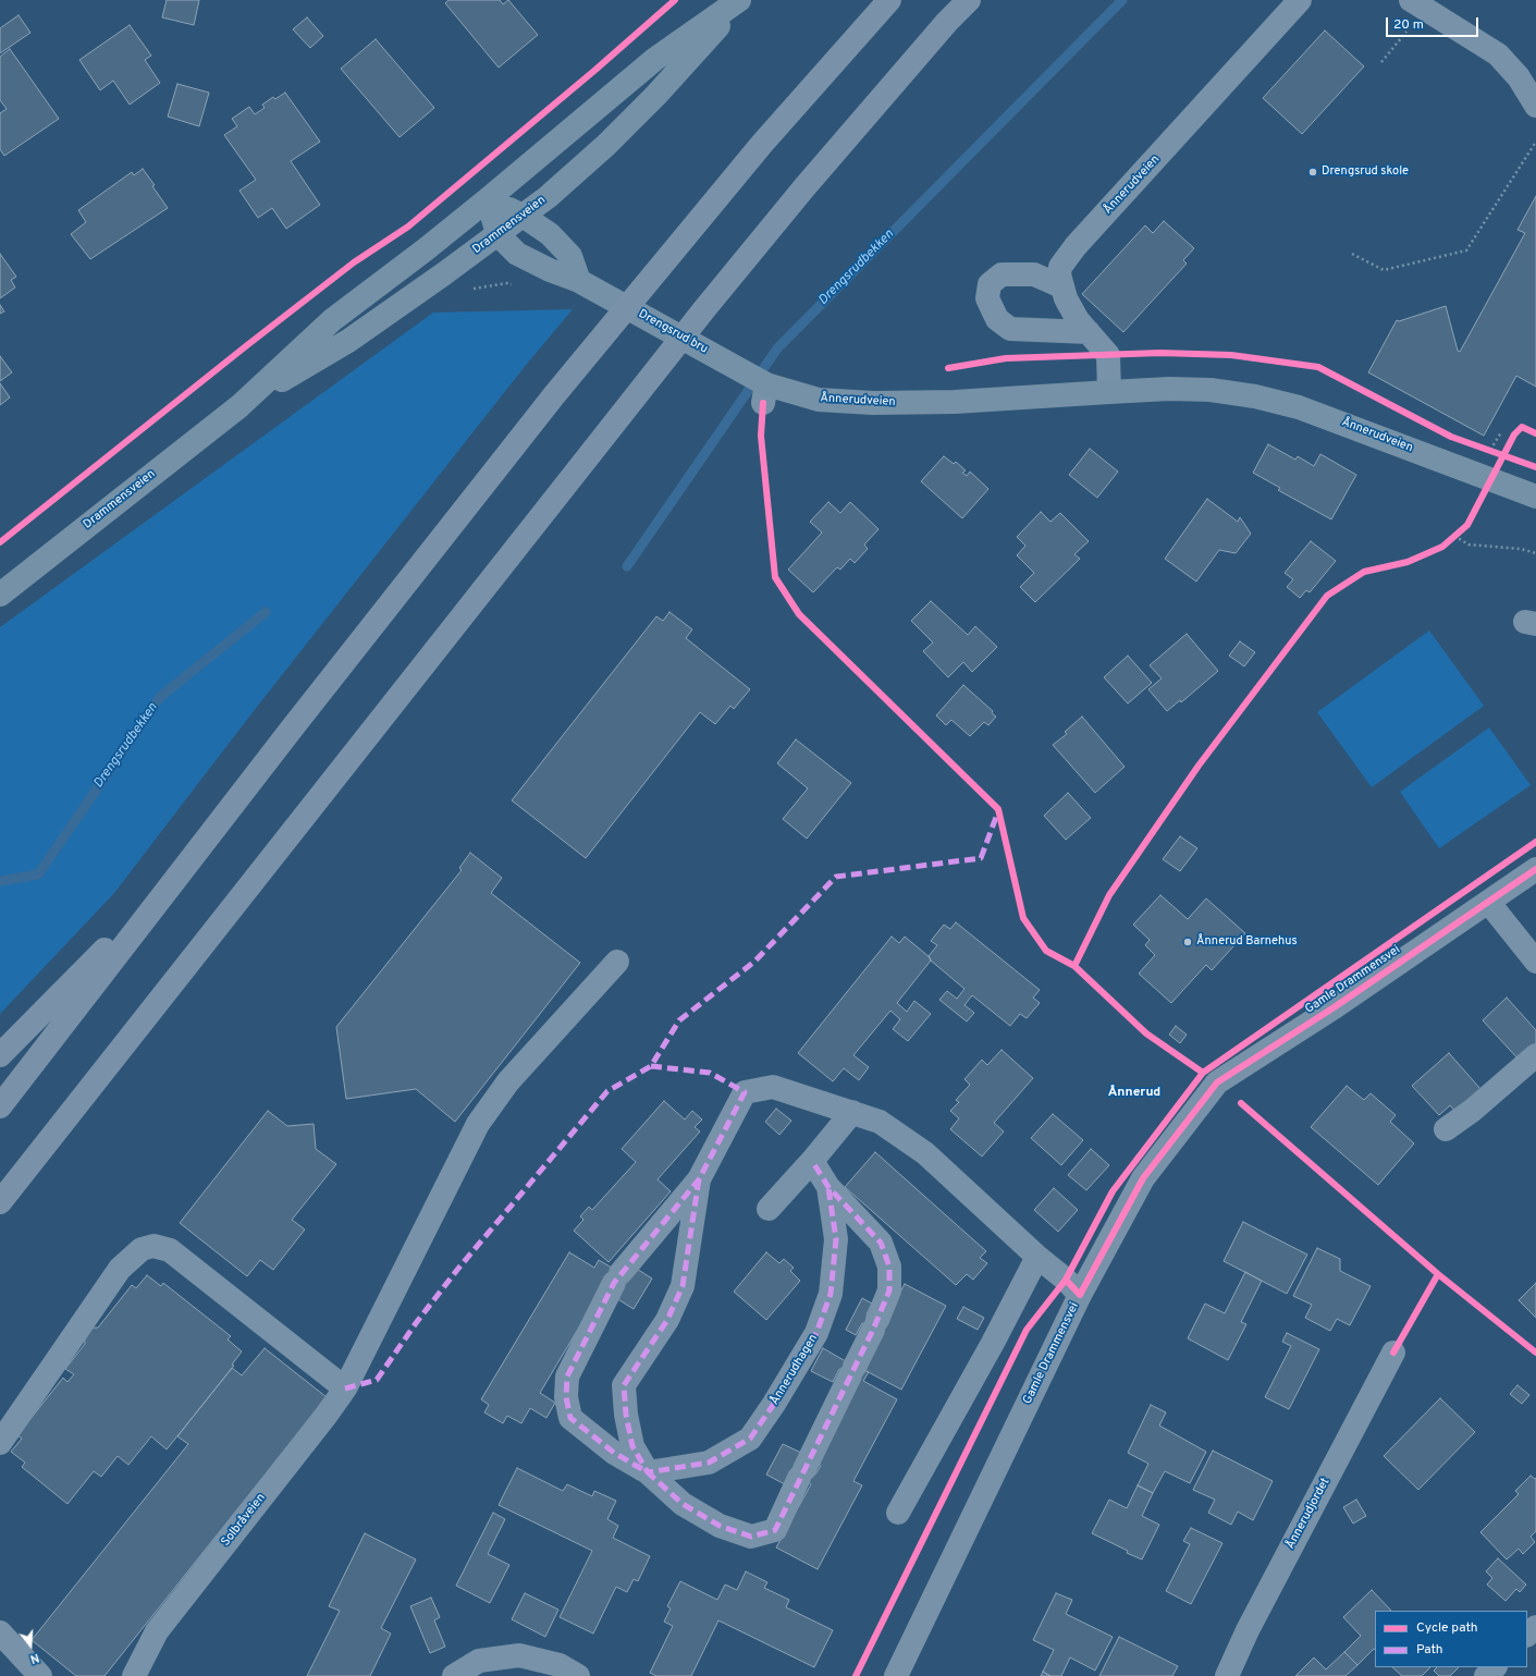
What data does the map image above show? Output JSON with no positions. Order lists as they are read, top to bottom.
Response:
{
  "streets": {
    "main road": ["Ånnerudveien", "Drammensveien", "Drengsrud bru"],
    "street": [
      "Gamle Drammensvei",
      "Ånnerudhagen",
      "Ånnerudjordet",
      "Solbråveien"
    ]
  },
  "crossings": [
    ["Ånnerudveien", "Drengsrud bru"],
    ["Drammensveien", "Drengsrud bru"],
    ["Gamle Drammensvei", "Ånnerudhagen"]
  ],
  "districts": ["Ånnerud"],
  "water": ["Drengsrudbekken"],
  "places": ["Drengsrud skole", "Ånnerud Barnehus"],
  "legend": ["Cycle path", "Path"],
  "scale_bar": "20 m",
  "north": "bottom"
}
